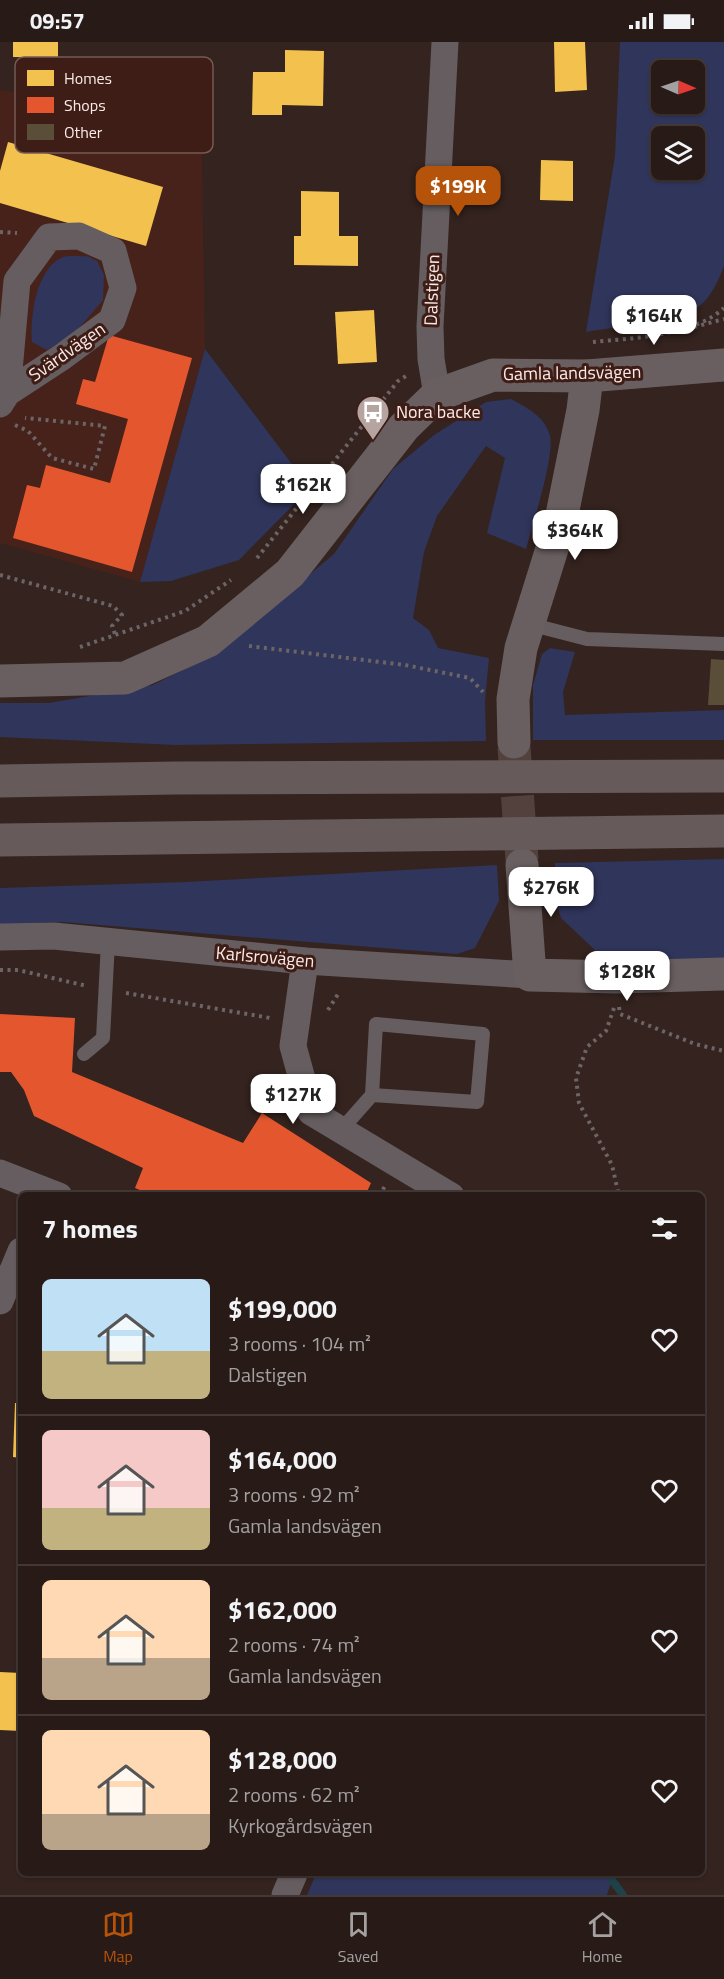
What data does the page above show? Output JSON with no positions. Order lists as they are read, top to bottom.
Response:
{
  "streets": {
    "street": [
      "Dalstigen",
      "Svärdvägen",
      "Gamla landsvägen",
      "Karlsrovägen"
    ]
  },
  "crossings": [
    ["Dalstigen", "Gamla landsvägen"]
  ],
  "places": {
    "bus stop": ["Nora backe"]
  },
  "legend": ["Homes", "Shops", "Other"],
  "north": "right",
  "page": {
    "status": "09:57",
    "price": [
      "$199K",
      "$164K",
      "$162K",
      "$364K",
      "$276K",
      "$128K",
      "$127K"
    ],
    "heading": "7 homes",
    "list": [
      {
        "name": "$199,000",
        "note": "3 rooms · 104 m² · Dalstigen"
      },
      {
        "name": "$164,000",
        "note": "3 rooms · 92 m² · Gamla landsvägen"
      },
      {
        "name": "$162,000",
        "note": "2 rooms · 74 m² · Gamla landsvägen"
      },
      {
        "name": "$128,000",
        "note": "2 rooms · 62 m² · Kyrkogårdsvägen"
      }
    ],
    "tabs": ["Map", "Saved", "Home"]
  }
}
